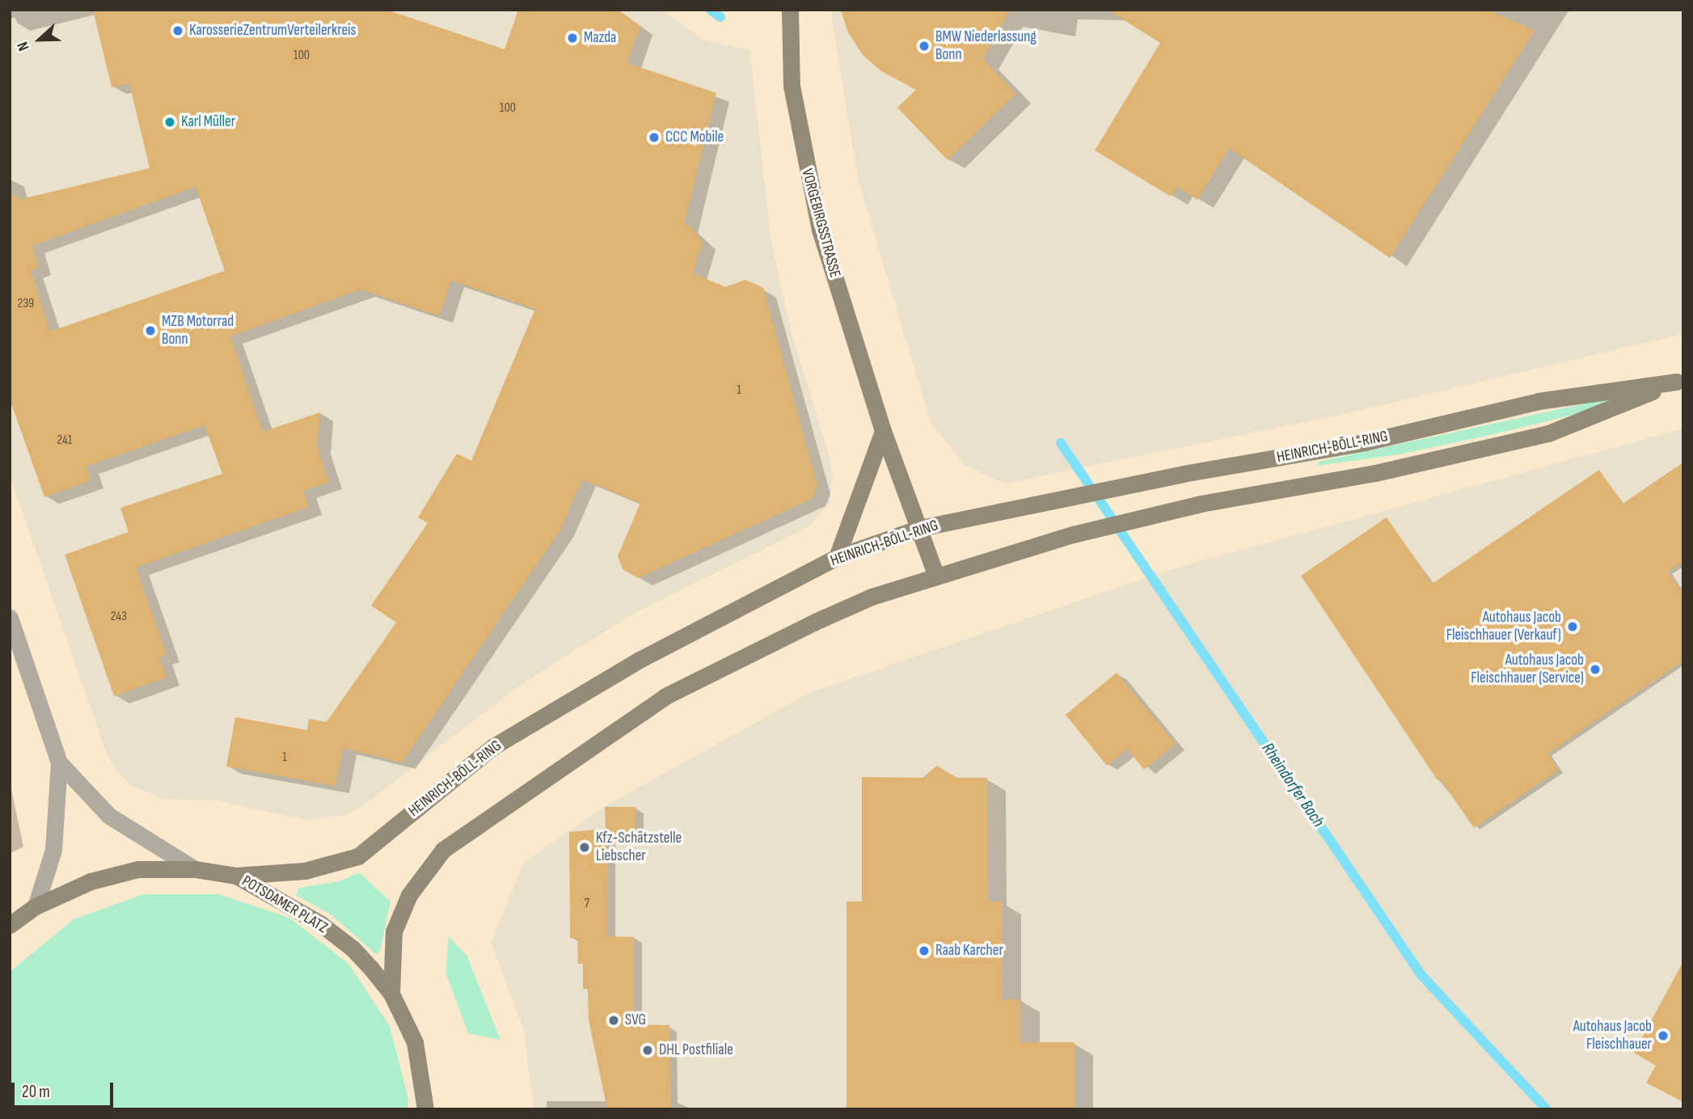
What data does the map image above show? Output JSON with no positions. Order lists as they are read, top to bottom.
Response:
{
  "streets": {
    "main road": ["VORGEBIRGSSTRASSE", "HEINRICH-BÖLL-RING", "POTSDAMER PLATZ"]
  },
  "crossings": [
    ["VORGEBIRGSSTRASSE", "HEINRICH-BÖLL-RING"],
    ["HEINRICH-BÖLL-RING", "POTSDAMER PLATZ"]
  ],
  "water": ["Rheindorfer Bach"],
  "places": [
    "KarosserieZentrumVerteilerkreis",
    "Mazda",
    "BMW Niederlassung Bonn",
    "Karl Müller",
    "CCC Mobile",
    "MZB Motorrad Bonn",
    "Autohaus Jacob Fleischhauer (Verkauf)",
    "Autohaus Jacob Fleischhauer (Service)",
    "Kfz-Schätzstelle Liebscher",
    "Raab Karcher",
    "SVG",
    "Autohaus Jacob Fleischhauer",
    "DHL Postfiliale"
  ],
  "house_numbers": [
    "100",
    "100",
    "239",
    "1",
    "241",
    "243",
    "1",
    "7"
  ],
  "scale_bar": "20 m",
  "north": "left"
}
